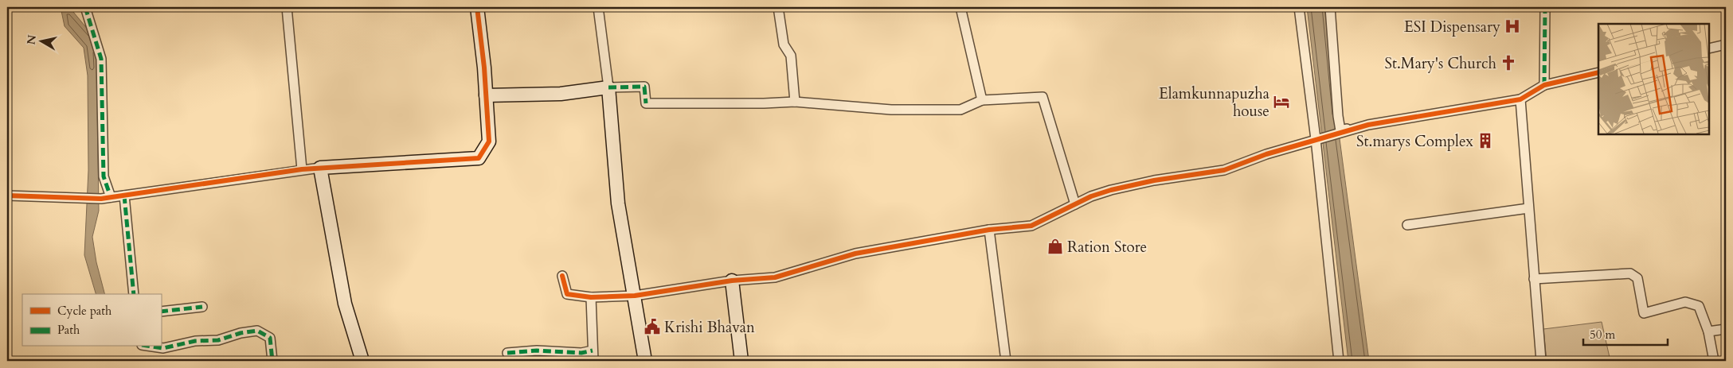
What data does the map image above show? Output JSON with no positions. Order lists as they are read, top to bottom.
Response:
{
  "places": {
    "hospital": ["ESI Dispensary"],
    "church": ["St.Mary's Church"],
    "hotel": ["Elamkunnapuzha house"],
    "building": ["St.marys Complex"],
    "shop": ["Ration Store"],
    "public building": ["Krishi Bhavan"]
  },
  "legend": ["Cycle path", "Path"],
  "scale_bar": "50 m",
  "north": "left"
}
